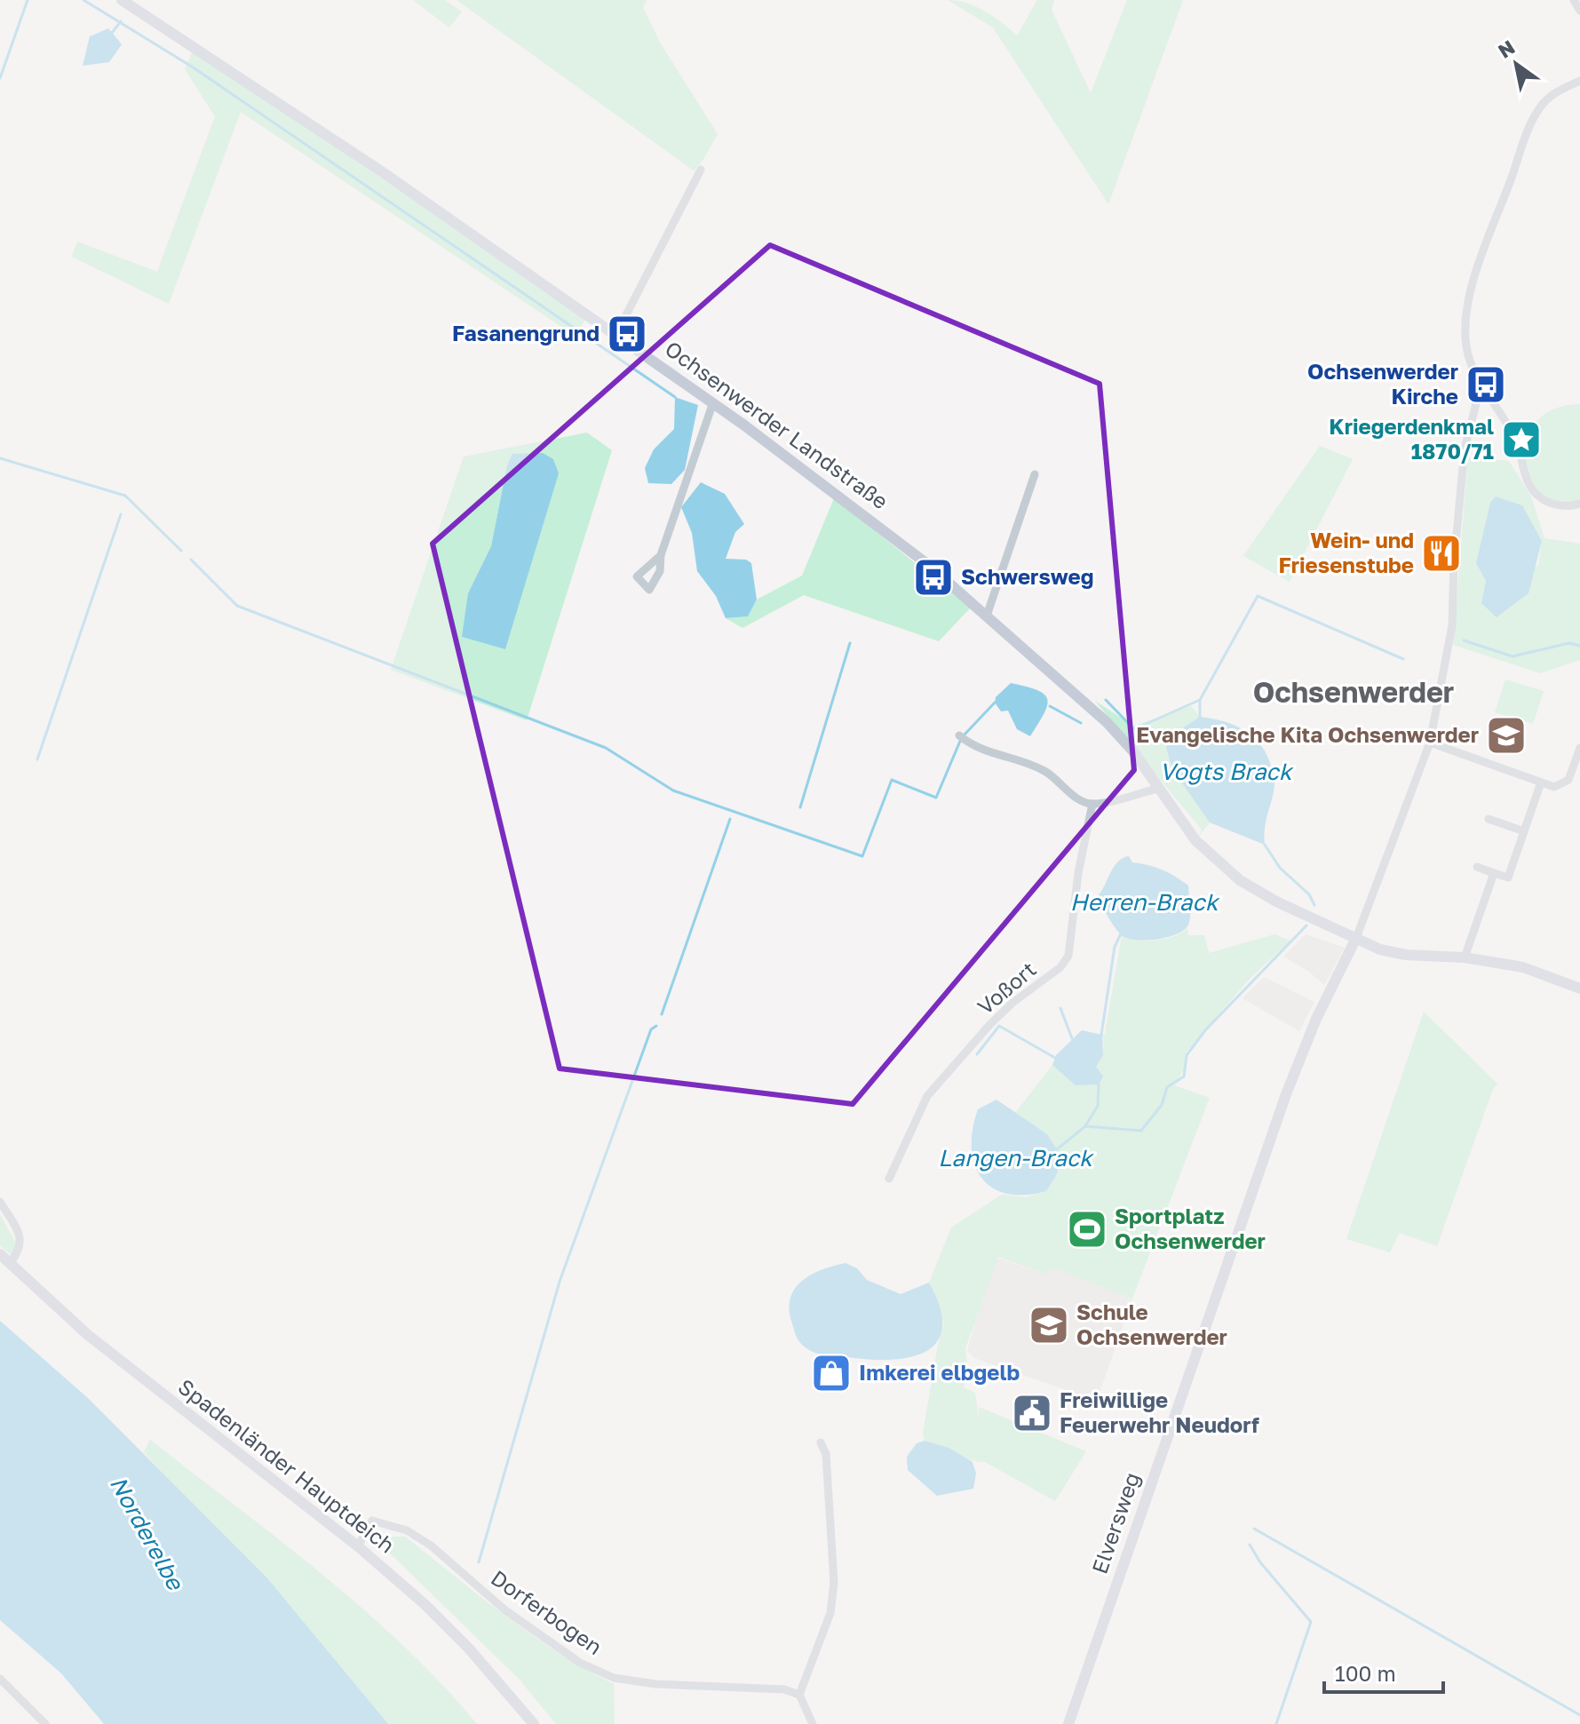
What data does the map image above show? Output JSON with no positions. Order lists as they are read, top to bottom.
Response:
{
  "streets": {
    "street": [
      "Ochsenwerder Landstraße",
      "Voßort",
      "Spadenländer Hauptdeich",
      "Elversweg",
      "Dorferbogen"
    ]
  },
  "crossings": [
    ["Ochsenwerder Landstraße", "Elversweg"],
    ["Spadenländer Hauptdeich", "Dorferbogen"]
  ],
  "districts": ["Ochsenwerder"],
  "water": [
    "Vogts Brack",
    "Herren-Brack",
    "Langen-Brack",
    "Norderelbe"
  ],
  "places": {
    "bus stop": ["Fasanengrund", "Ochsenwerder Kirche", "Schwersweg"],
    "place": ["Kriegerdenkmal 1870/71"],
    "restaurant": ["Wein- und Friesenstube"],
    "school or university": ["Evangelische Kita Ochsenwerder", "Schule Ochsenwerder"],
    "sports": ["Sportplatz Ochsenwerder"],
    "shop": ["Imkerei elbgelb"],
    "public building": ["Freiwillige Feuerwehr Neudorf"]
  },
  "scale_bar": "100 m",
  "north": "top left"
}
